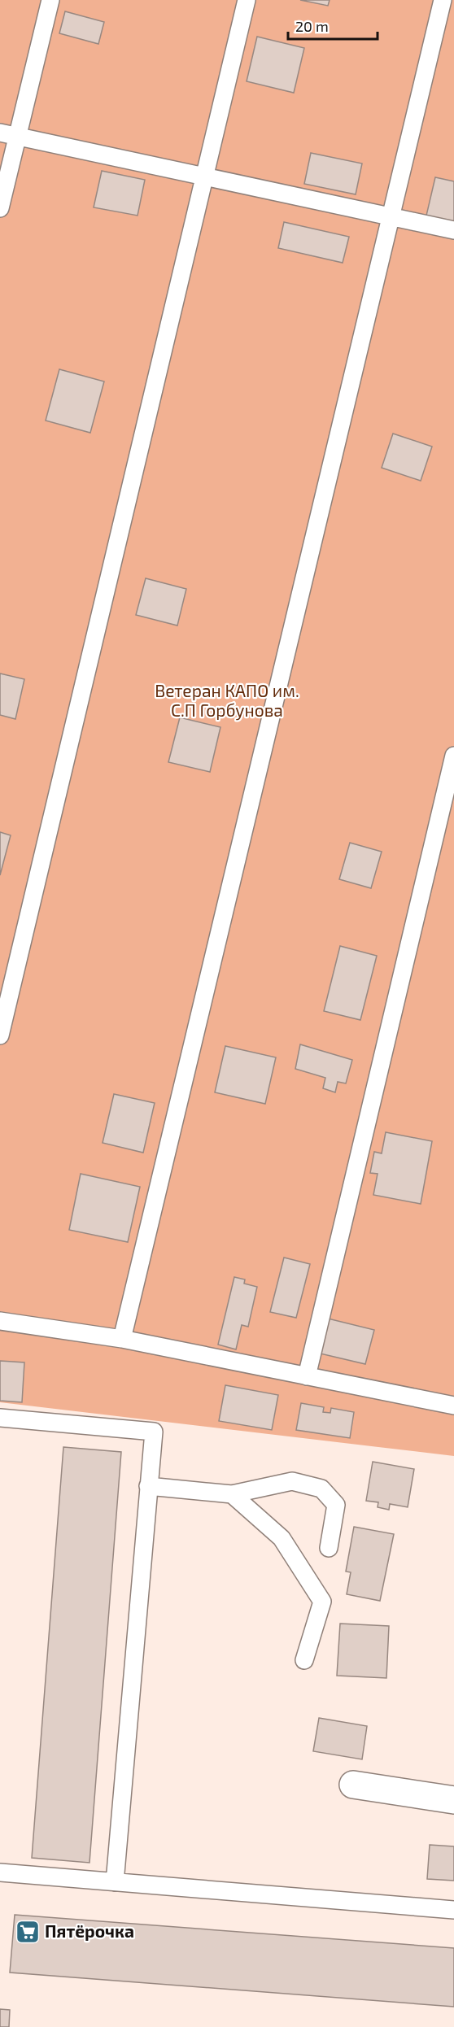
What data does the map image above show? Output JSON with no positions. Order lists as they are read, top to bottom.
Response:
{
  "parks": ["Ветеран КАПО им. С.П Горбунова"],
  "places": {
    "supermarket": ["Пятёрочка"]
  },
  "scale_bar": "20 m"
}
